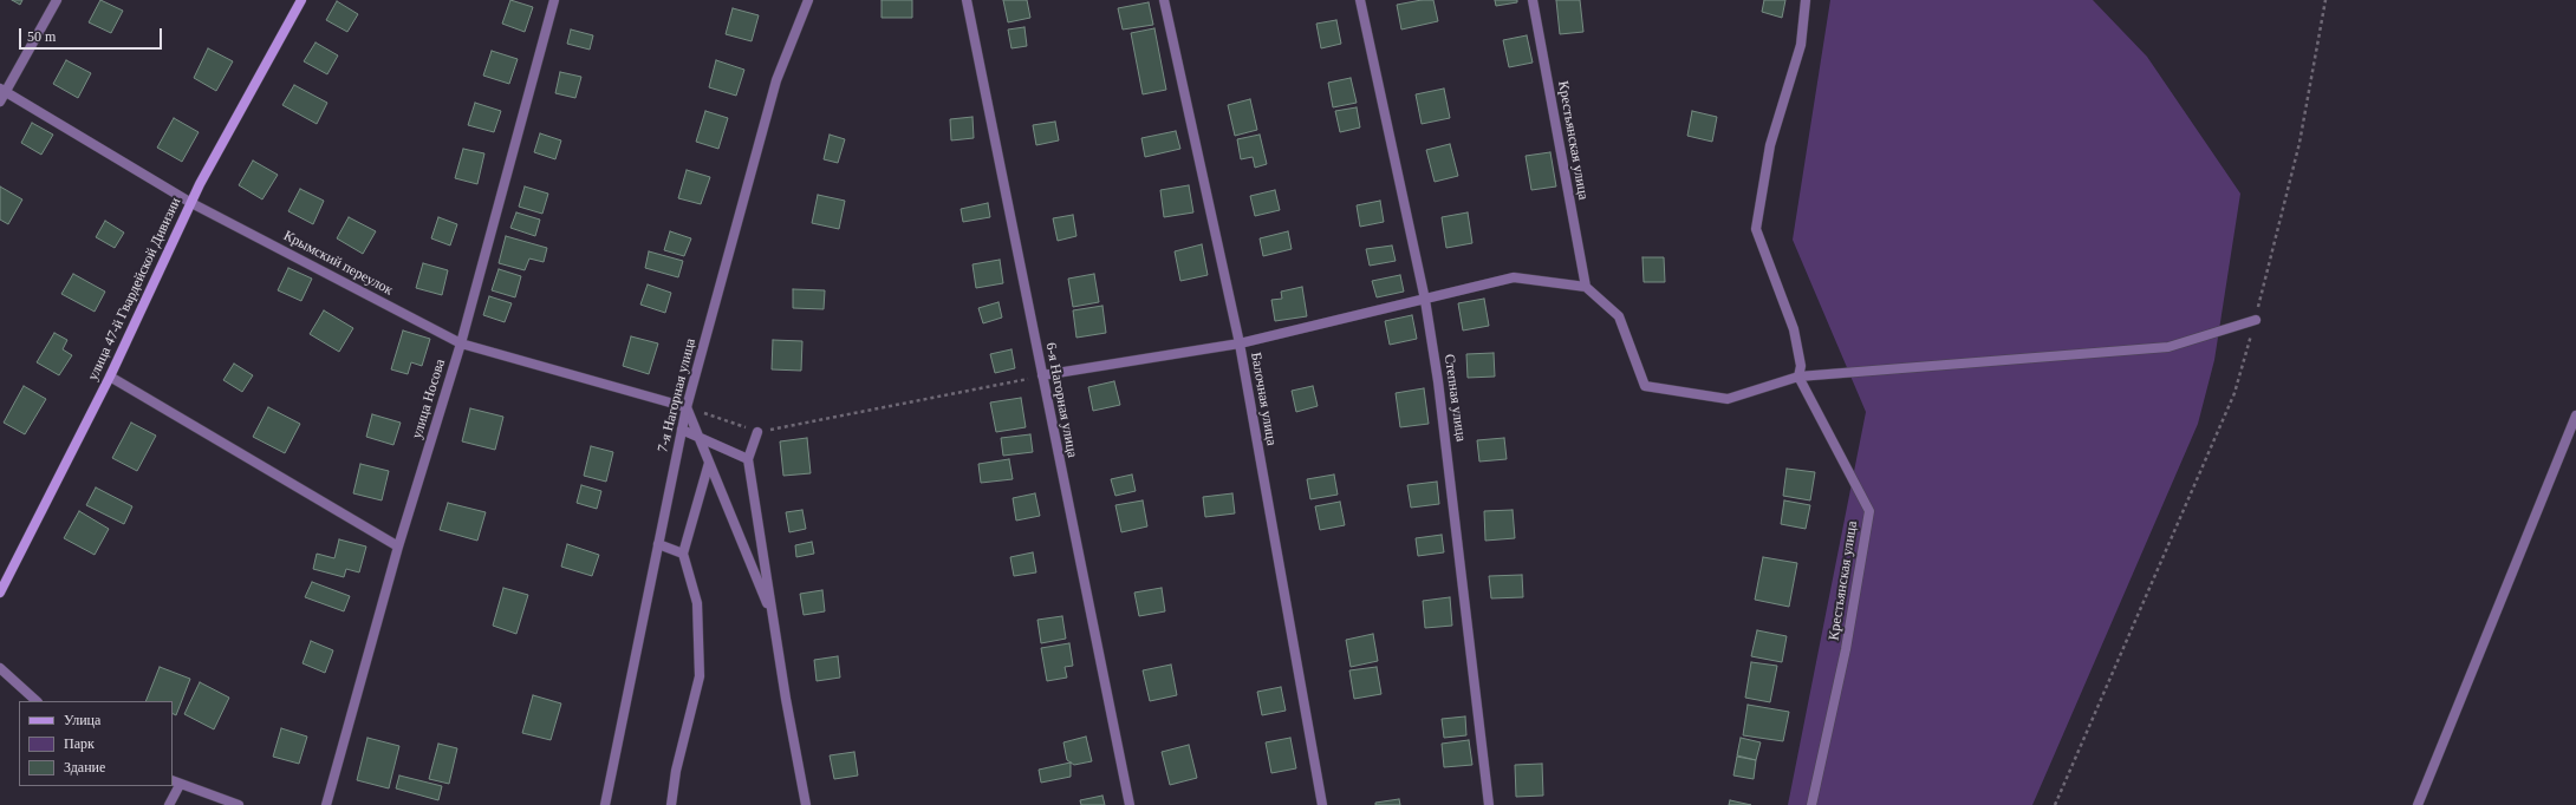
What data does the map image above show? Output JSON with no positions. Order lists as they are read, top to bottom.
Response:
{
  "streets": {
    "main road": ["улица 47-й Гвардейской Дивизии"],
    "street": [
      "Крестьянская улица",
      "Крымский переулок",
      "7-я Нагорная улица",
      "Степная улица",
      "улица Носова",
      "Балочная улица",
      "6-я Нагорная улица"
    ]
  },
  "crossings": [
    ["Крымский переулок", "улица 47-й Гвардейской Дивизии"],
    ["Крымский переулок", "7-я Нагорная улица"],
    ["Крымский переулок", "улица Носова"]
  ],
  "legend": ["Улица", "Парк", "Здание"],
  "scale_bar": "50 m"
}
